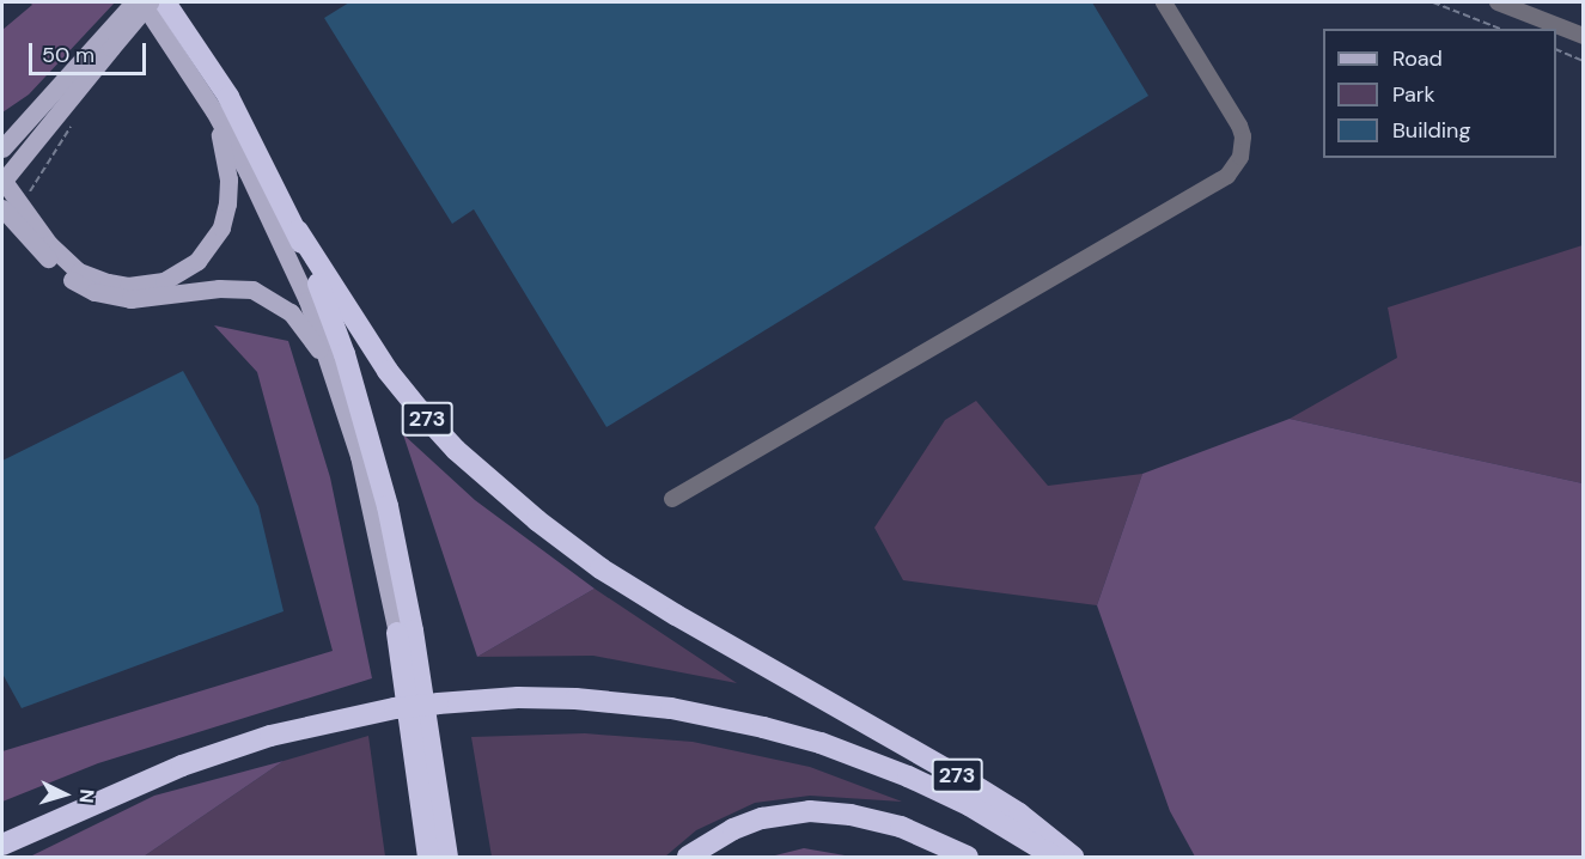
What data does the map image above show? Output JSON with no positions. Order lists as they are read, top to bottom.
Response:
{
  "streets": {
    "highway": ["273"]
  },
  "legend": ["Road", "Park", "Building"],
  "scale_bar": "50 m",
  "north": "right"
}
